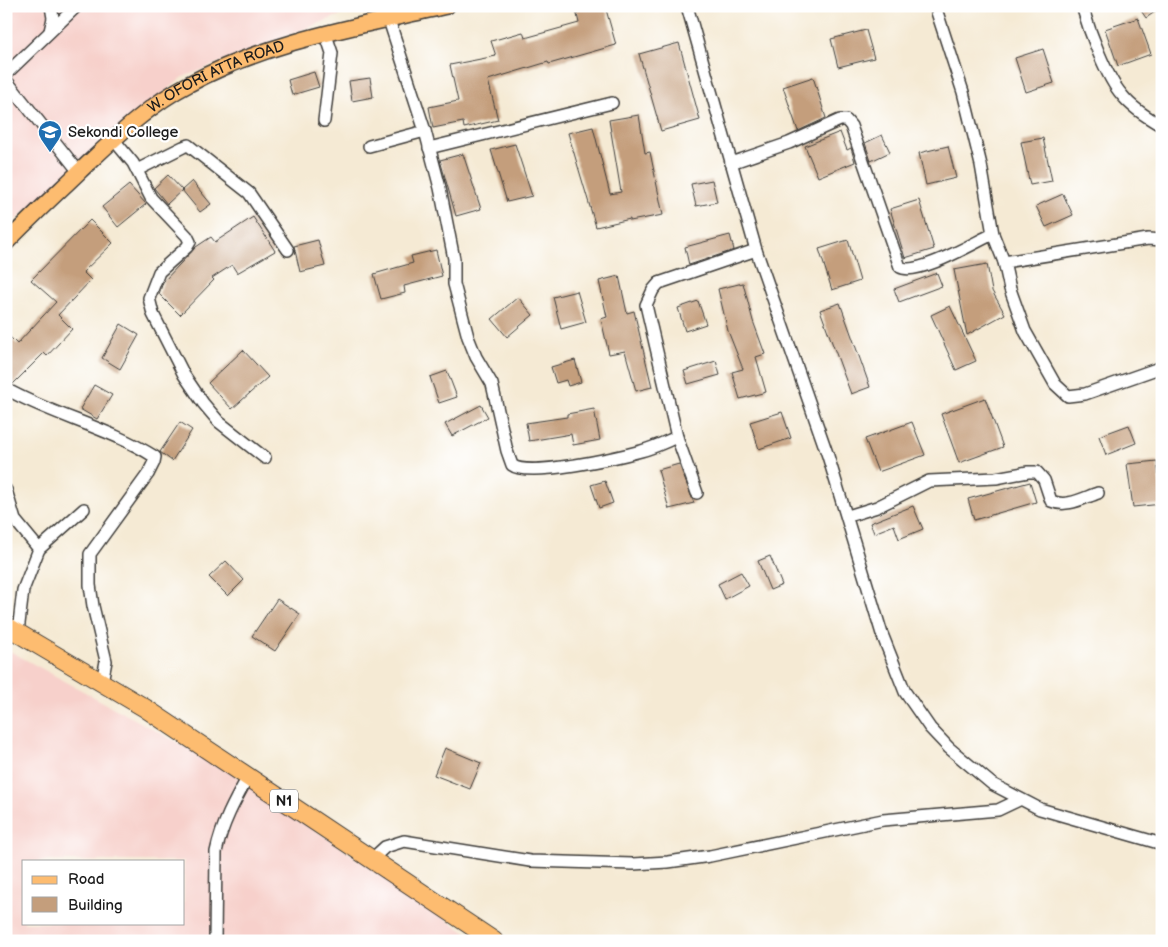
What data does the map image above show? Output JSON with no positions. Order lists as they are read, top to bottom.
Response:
{
  "streets": {
    "highway": ["N1"],
    "main road": ["W. OFORI ATTA ROAD"]
  },
  "places": {
    "school or university": ["Sekondi College"]
  },
  "legend": ["Road", "Building"]
}
